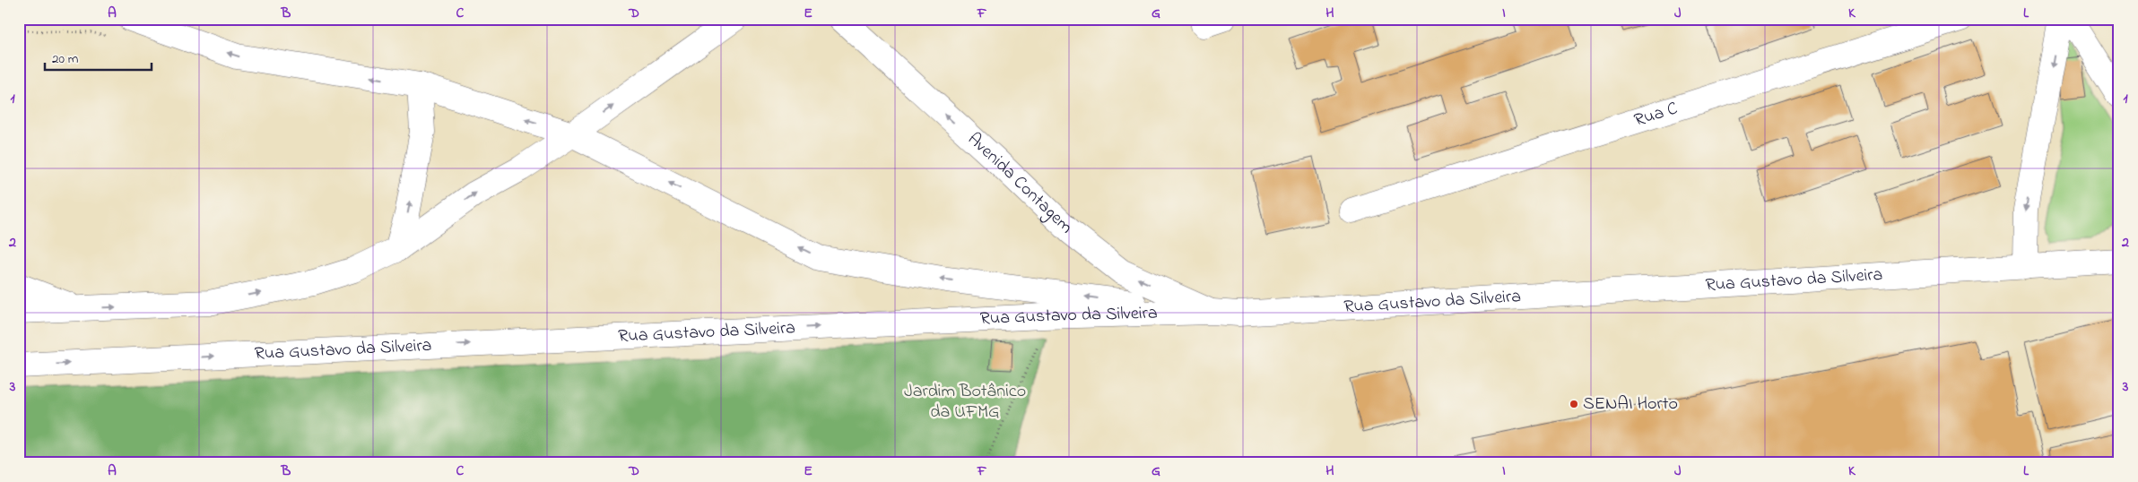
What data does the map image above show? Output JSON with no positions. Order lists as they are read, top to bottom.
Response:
{
  "streets": {
    "main road": ["Rua C", "Avenida Contagem", "Rua Gustavo da Silveira"]
  },
  "crossings": [
    ["Avenida Contagem", "Rua Gustavo da Silveira"]
  ],
  "parks": ["Jardim Botânico da UFMG"],
  "places": ["SENAI Horto"],
  "scale_bar": "20 m",
  "grid": {
    "columns": [
      "A",
      "B",
      "C",
      "D",
      "E",
      "F",
      "G",
      "H",
      "I",
      "J",
      "K",
      "L"
    ],
    "rows": ["1", "2", "3"]
  }
}
